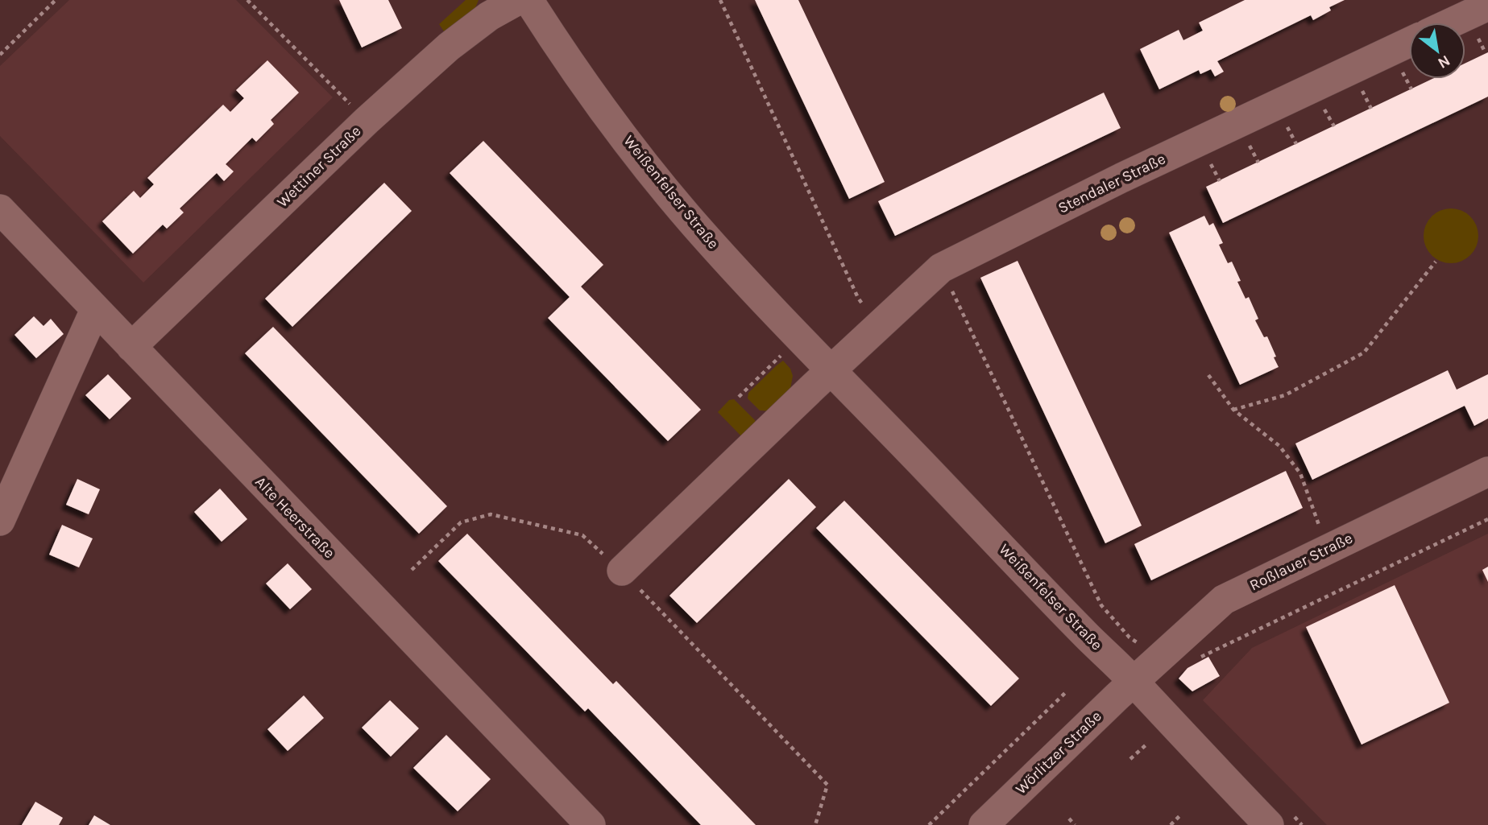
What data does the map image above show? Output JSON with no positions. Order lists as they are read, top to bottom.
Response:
{
  "streets": {
    "street": [
      "Wettiner Straße",
      "Stendaler Straße",
      "Weißenfelser Straße",
      "Alte Heerstraße",
      "Roßlauer Straße",
      "Wörlitzer Straße"
    ]
  },
  "crossings": [
    ["Wettiner Straße", "Alte Heerstraße"],
    ["Stendaler Straße", "Weißenfelser Straße"],
    ["Weißenfelser Straße", "Roßlauer Straße"],
    ["Weißenfelser Straße", "Wörlitzer Straße"],
    ["Roßlauer Straße", "Wörlitzer Straße"]
  ],
  "north": "bottom right"
}
